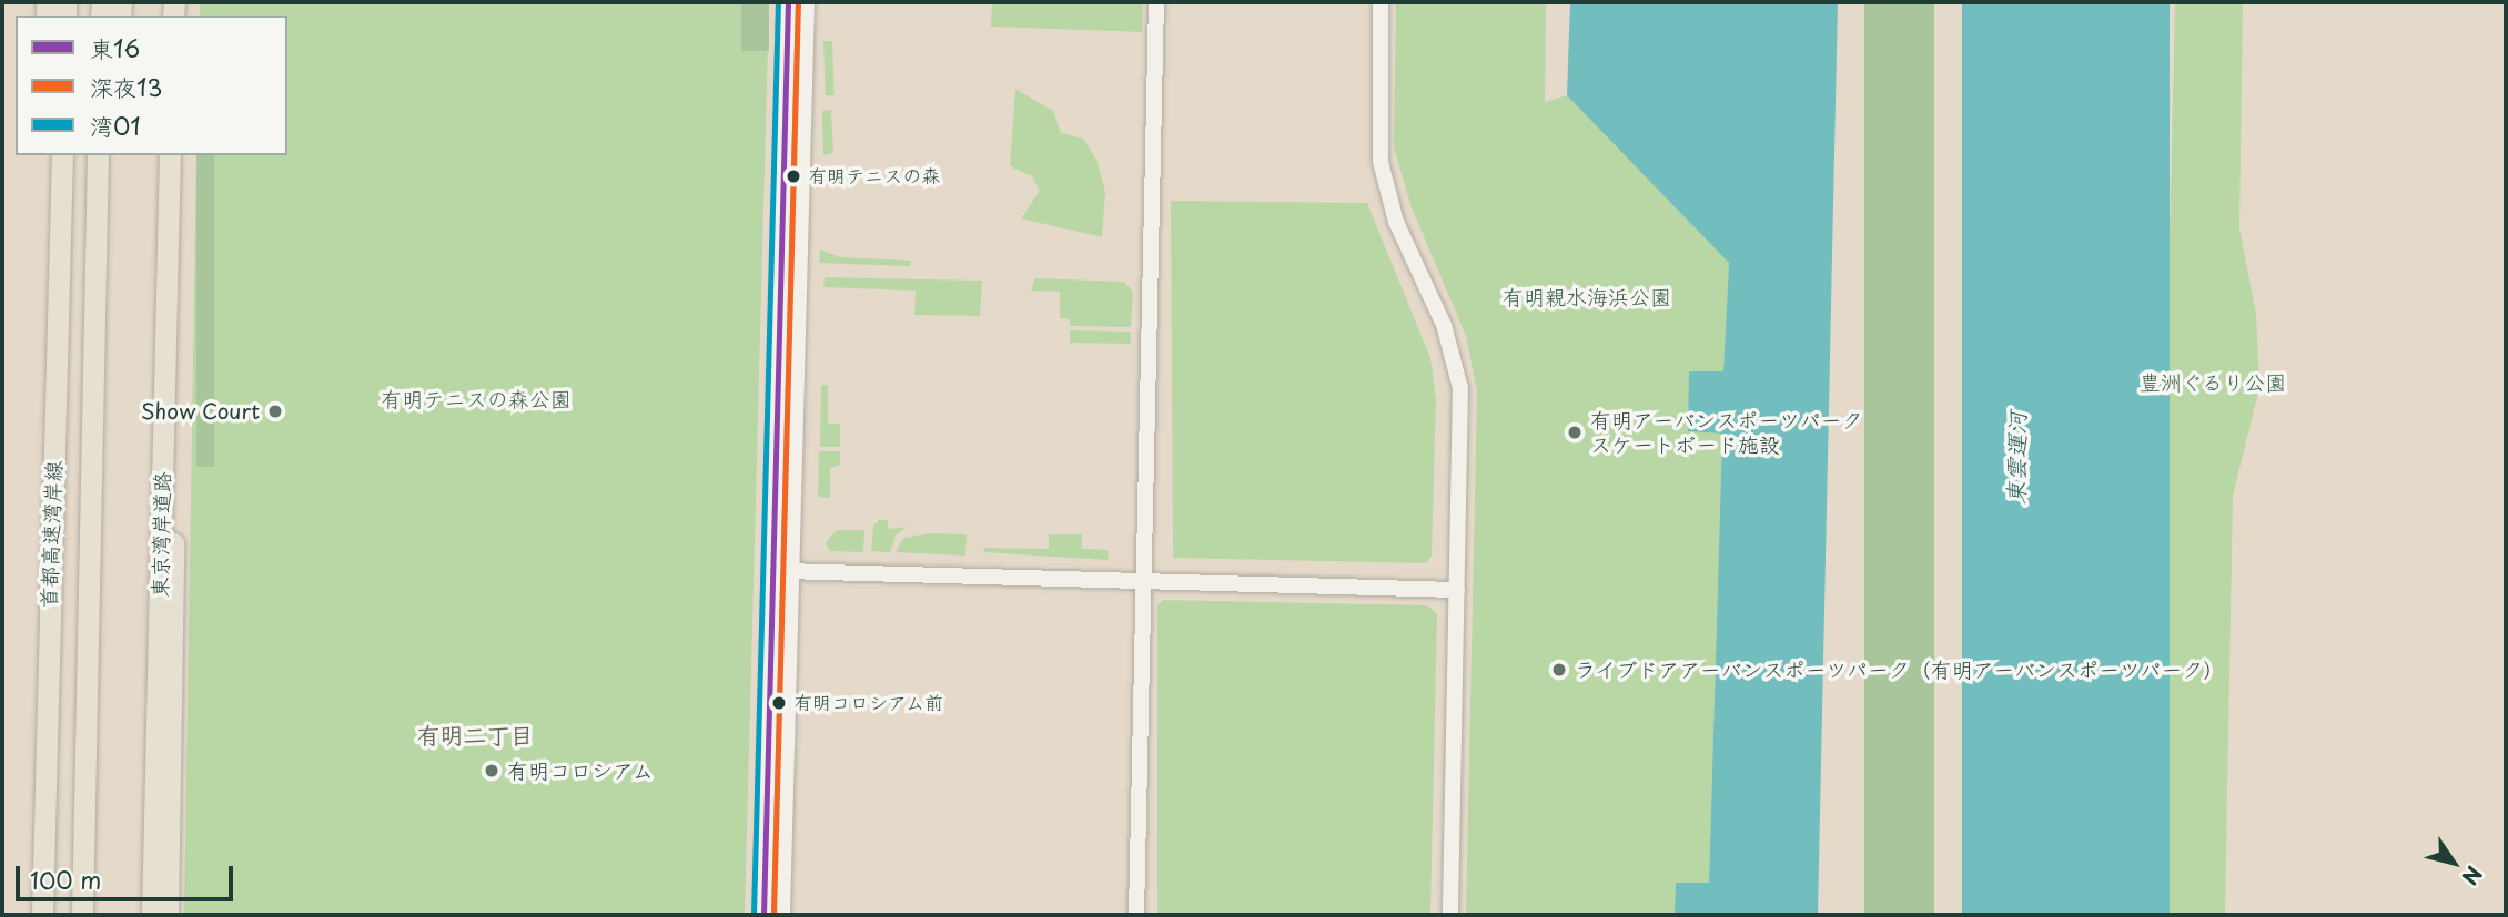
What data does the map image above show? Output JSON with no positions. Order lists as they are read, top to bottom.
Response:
{
  "streets": {
    "highway": ["首都高速湾岸線", "東京湾岸道路"]
  },
  "districts": ["有明二丁目"],
  "water": ["東雲運河"],
  "parks": ["有明親水海浜公園", "豊洲ぐるり公園", "有明テニスの森公園"],
  "places": [
    "有明テニスの森",
    "Show Court",
    "有明アーバンスポーツパーク スケートボード施設",
    "ライブドアアーバンスポーツパーク（有明アーバンスポーツパーク）",
    "有明コロシアム前",
    "有明コロシアム"
  ],
  "lines": ["transit line 東16", "transit line 深夜13", "transit line 湾01"],
  "legend": ["東16", "深夜13", "湾01"],
  "scale_bar": "100 m",
  "north": "bottom right"
}
